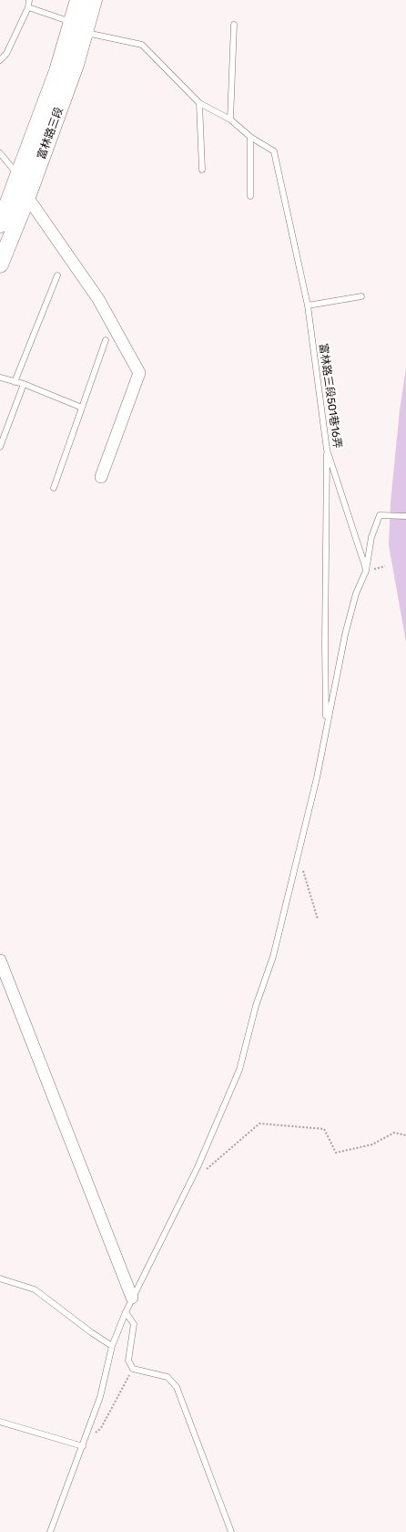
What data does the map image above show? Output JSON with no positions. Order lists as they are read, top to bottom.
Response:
{
  "streets": {
    "main road": ["富林路三段"],
    "lane": ["富林路三段501巷16弄"]
  },
  "crossings": [
    ["富林路三段", "富林路三段501巷16弄"]
  ]
}
